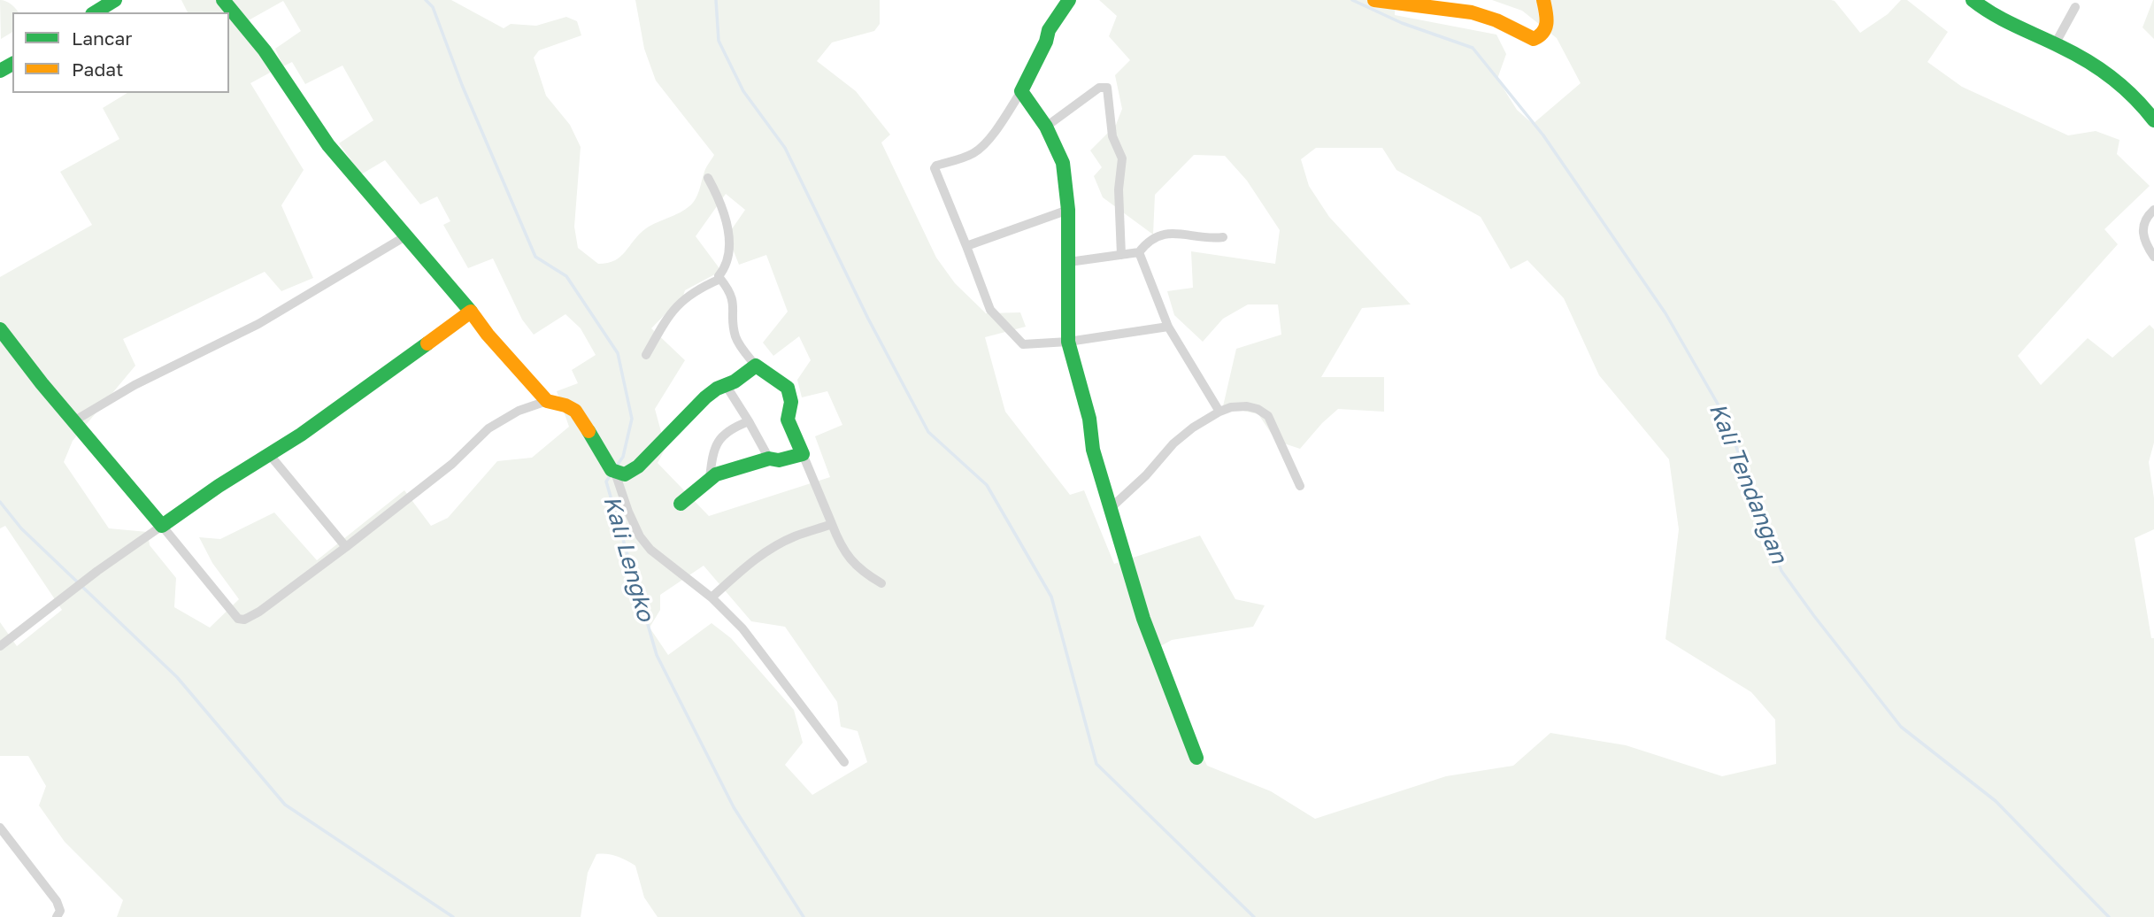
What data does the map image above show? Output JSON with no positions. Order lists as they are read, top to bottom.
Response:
{
  "water": ["Kali Tendangan", "Kali Lengko"],
  "legend": ["Lancar", "Padat"]
}
